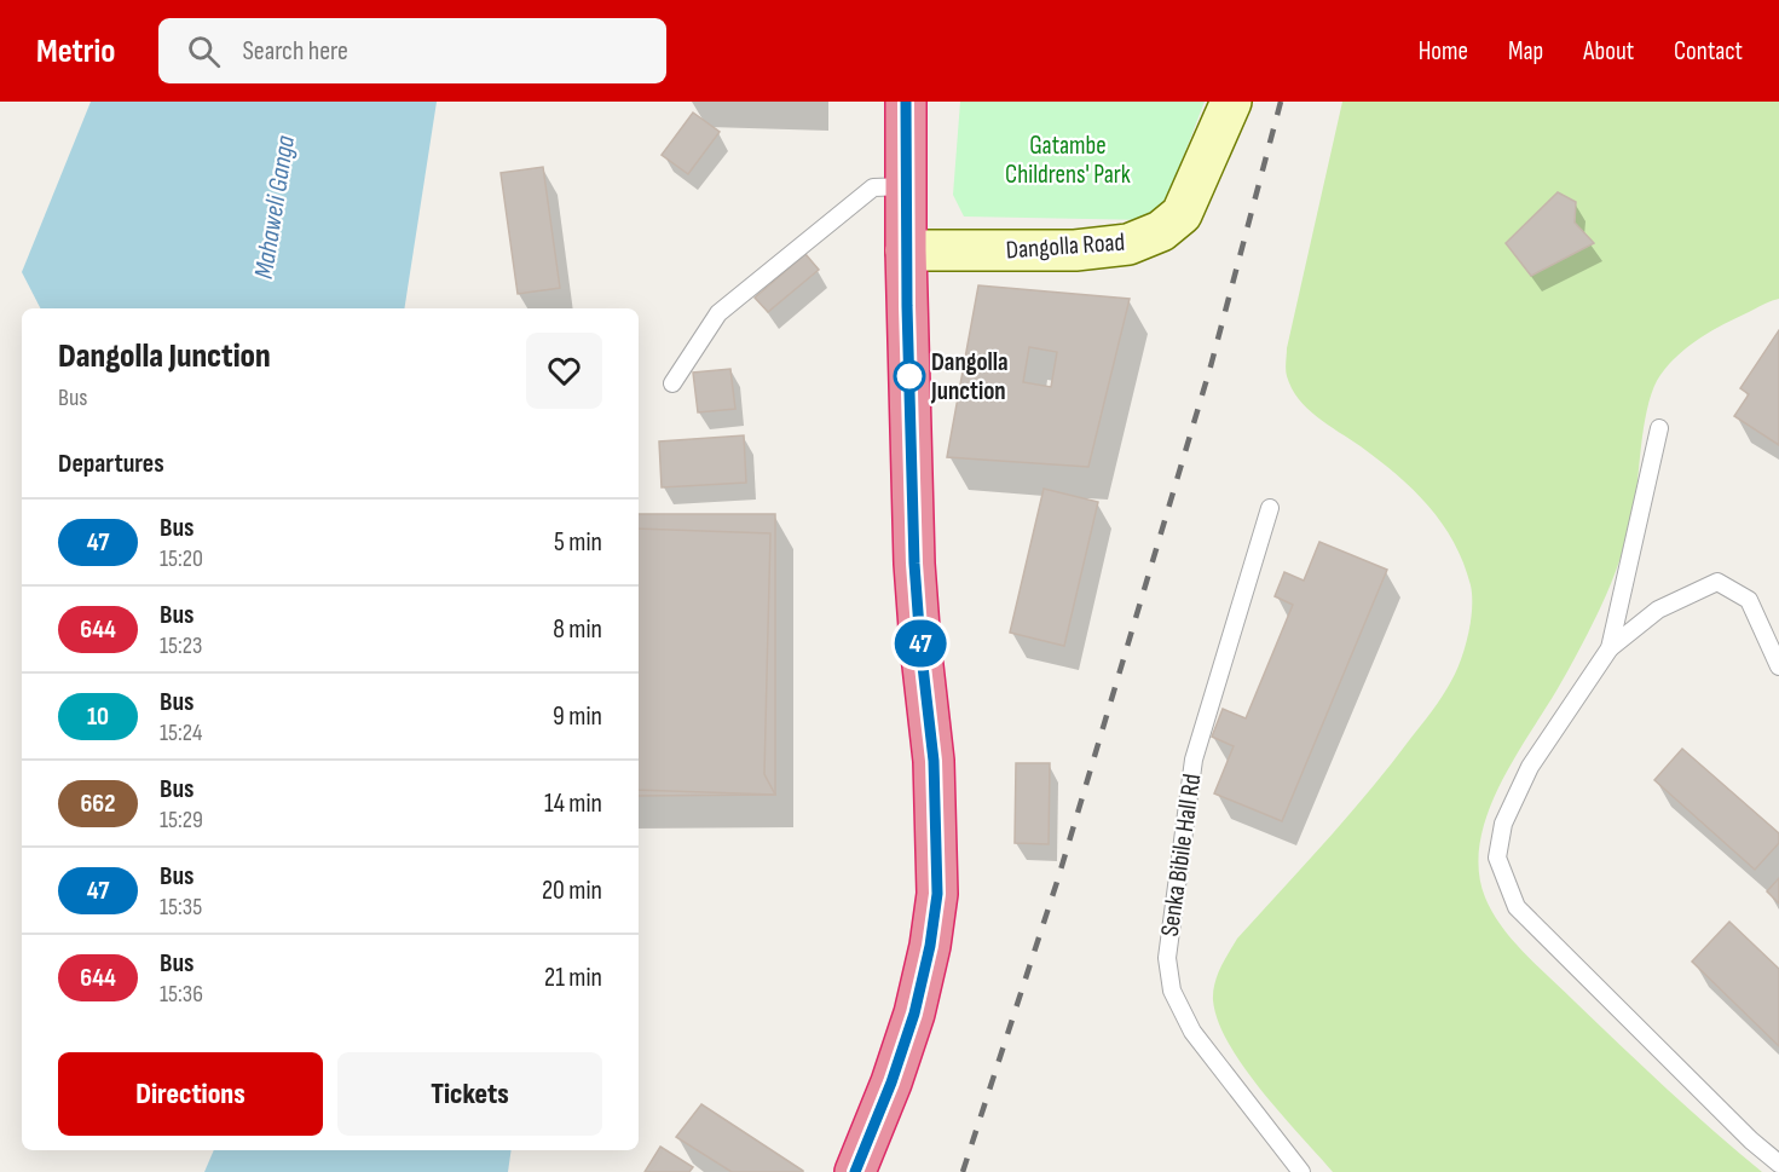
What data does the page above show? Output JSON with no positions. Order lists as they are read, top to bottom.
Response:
{
  "streets": {
    "street": ["Dangolla Road"],
    "lane": ["Senka Bibile Hall Rd"]
  },
  "water": ["Mahaweli Ganga"],
  "parks": ["Gatambe Childrens' Park"],
  "places": ["Dangolla Junction"],
  "lines": ["bus line 47"],
  "page": {
    "header": "Metrio",
    "search": "Search here",
    "nav": [
      "Home",
      "Map",
      "About",
      "Contact"
    ],
    "on_map": "47",
    "heading": [
      ["Dangolla Junction", "Bus"],
      "Departures"
    ],
    "list": [
      {
        "mark": "47",
        "name": "Bus",
        "note": "15:20",
        "value": "5 min"
      },
      {
        "mark": "644",
        "name": "Bus",
        "note": "15:23",
        "value": "8 min"
      },
      {
        "mark": "10",
        "name": "Bus",
        "note": "15:24",
        "value": "9 min"
      },
      {
        "mark": "662",
        "name": "Bus",
        "note": "15:29",
        "value": "14 min"
      },
      {
        "mark": "47",
        "name": "Bus",
        "note": "15:35",
        "value": "20 min"
      },
      {
        "mark": "644",
        "name": "Bus",
        "note": "15:36",
        "value": "21 min"
      }
    ],
    "buttons": ["Directions", "Tickets"]
  }
}
